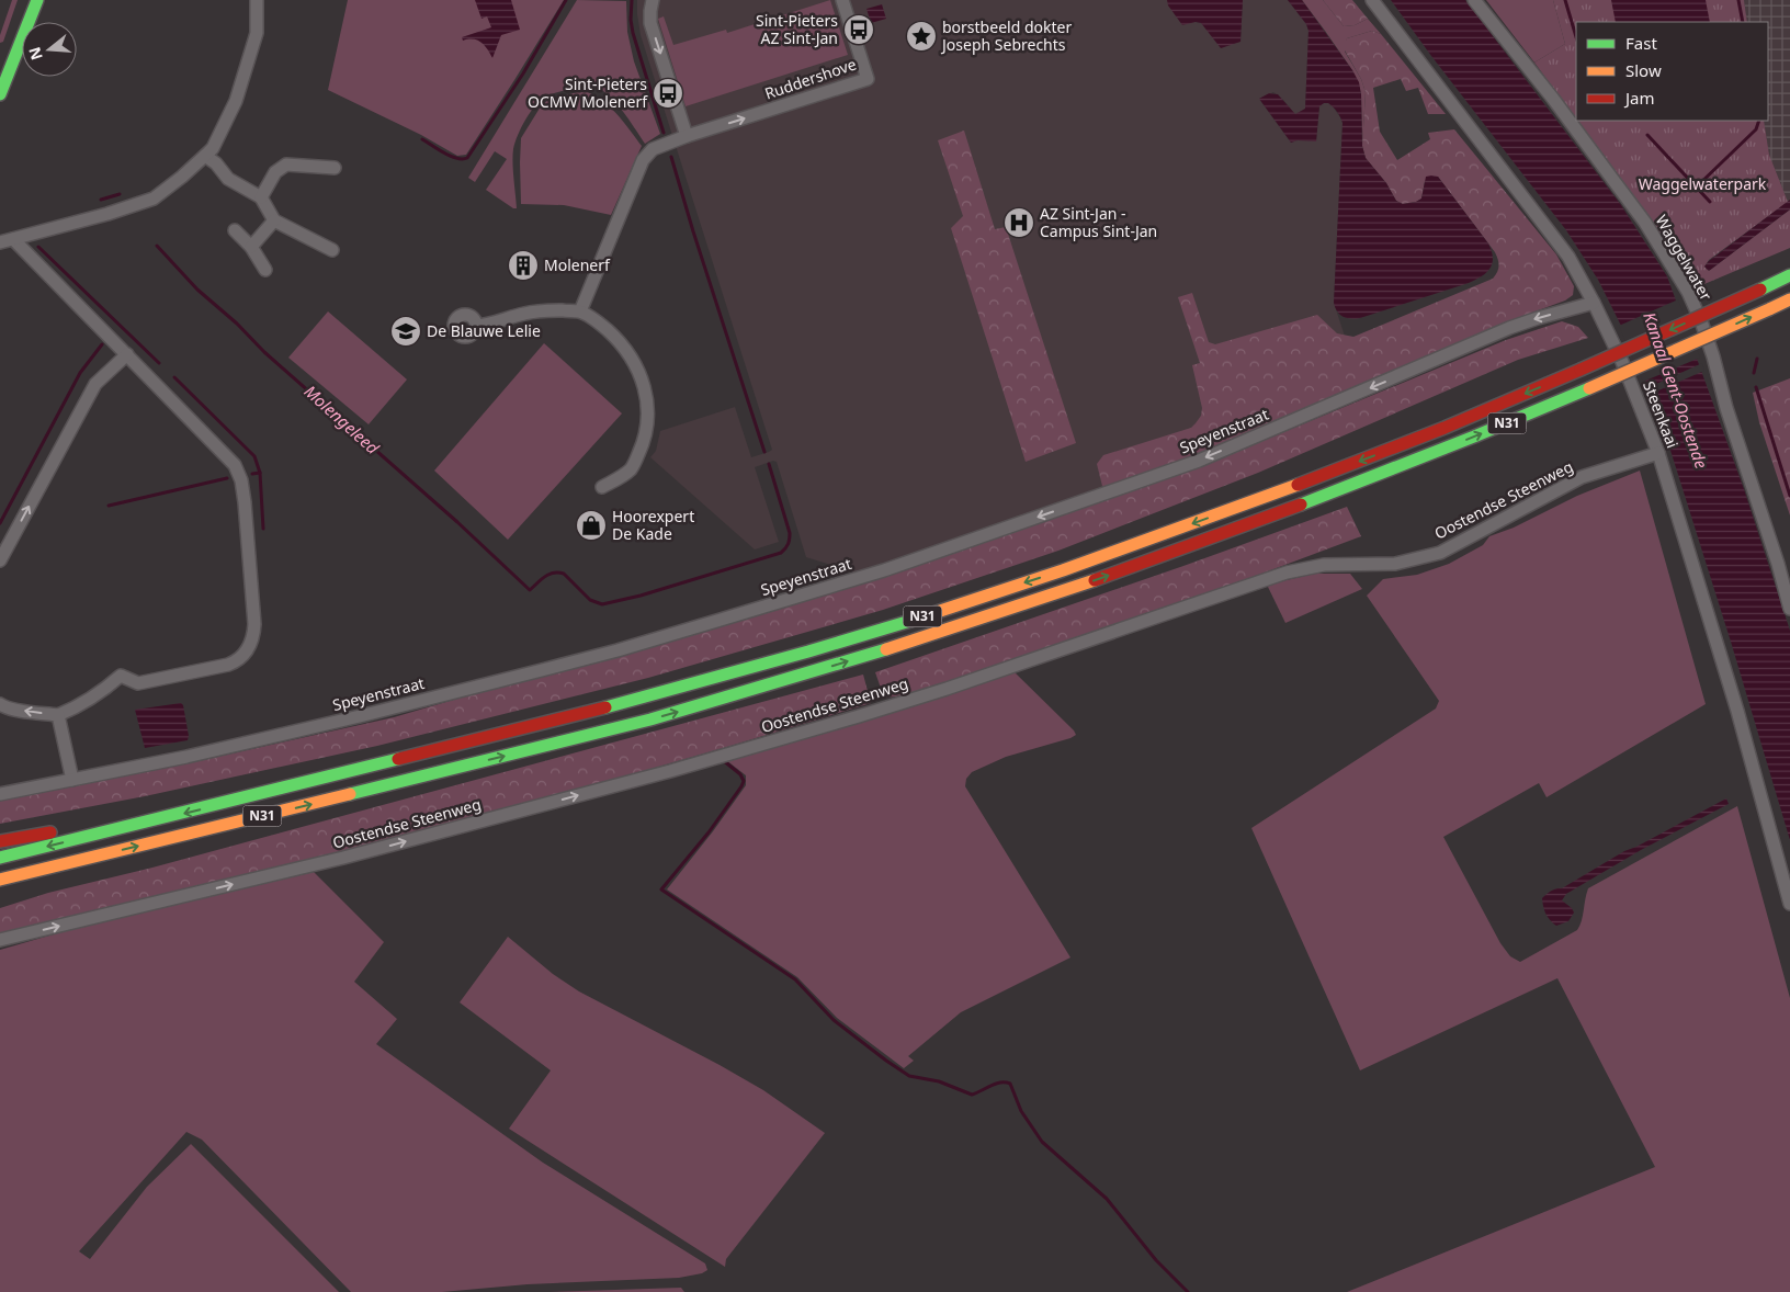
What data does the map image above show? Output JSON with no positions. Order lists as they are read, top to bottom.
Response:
{
  "streets": {
    "main road": ["N31"],
    "street": [
      "Ruddershove",
      "Waggelwater",
      "Steenkaai",
      "Speyenstraat",
      "Oostendse Steenweg"
    ]
  },
  "crossings": [
    ["Steenkaai", "Speyenstraat"],
    ["Steenkaai", "Oostendse Steenweg"]
  ],
  "one_way": ["Speyenstraat", "Oostendse Steenweg"],
  "water": ["Kanaal Gent-Oostende", "Molengeleed"],
  "parks": ["Waggelwaterpark"],
  "places": {
    "bus stop": ["Sint-Pieters AZ Sint-Jan", "Sint-Pieters OCMW Molenerf"],
    "place": ["borstbeeld dokter Joseph Sebrechts"],
    "hospital": ["AZ Sint-Jan - Campus Sint-Jan"],
    "building": ["Molenerf"],
    "school or university": ["De Blauwe Lelie"],
    "shop": ["Hoorexpert De Kade"]
  },
  "legend": ["Fast", "Slow", "Jam"],
  "north": "left"
}
